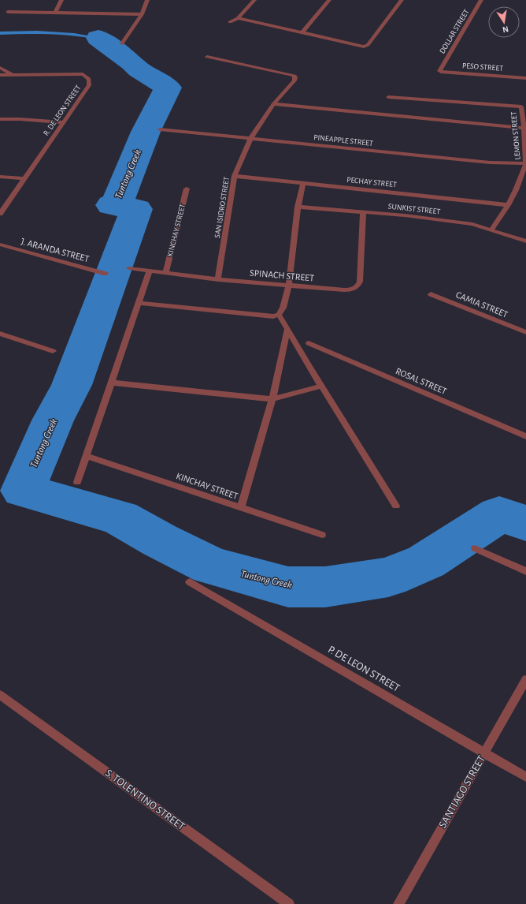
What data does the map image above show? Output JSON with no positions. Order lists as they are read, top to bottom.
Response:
{
  "streets": {
    "street": [
      "DOLLAR STREET",
      "PESO STREET",
      "R. DE LEON STREET",
      "LEMON STREET",
      "PINEAPPLE STREET",
      "PECHAY STREET",
      "SAN ISIDRO STREET",
      "SUNKIST STREET",
      "KINCHAY STREET",
      "J. ARANDA STREET",
      "SPINACH STREET",
      "CAMIA STREET",
      "ROSAL STREET",
      "P. DE LEON STREET",
      "SANTIAGO STREET",
      "S. TOLENTINO STREET"
    ]
  },
  "crossings": [
    ["DOLLAR STREET", "PESO STREET"],
    ["LEMON STREET", "PINEAPPLE STREET"],
    ["LEMON STREET", "PECHAY STREET"],
    ["LEMON STREET", "SUNKIST STREET"],
    ["PINEAPPLE STREET", "SAN ISIDRO STREET"],
    ["PECHAY STREET", "SAN ISIDRO STREET"],
    ["SAN ISIDRO STREET", "SPINACH STREET"],
    ["SUNKIST STREET", "SPINACH STREET"],
    ["KINCHAY STREET", "SPINACH STREET"],
    ["P. DE LEON STREET", "SANTIAGO STREET"]
  ],
  "water": ["Tuntong Creek"],
  "north": "bottom"
}
